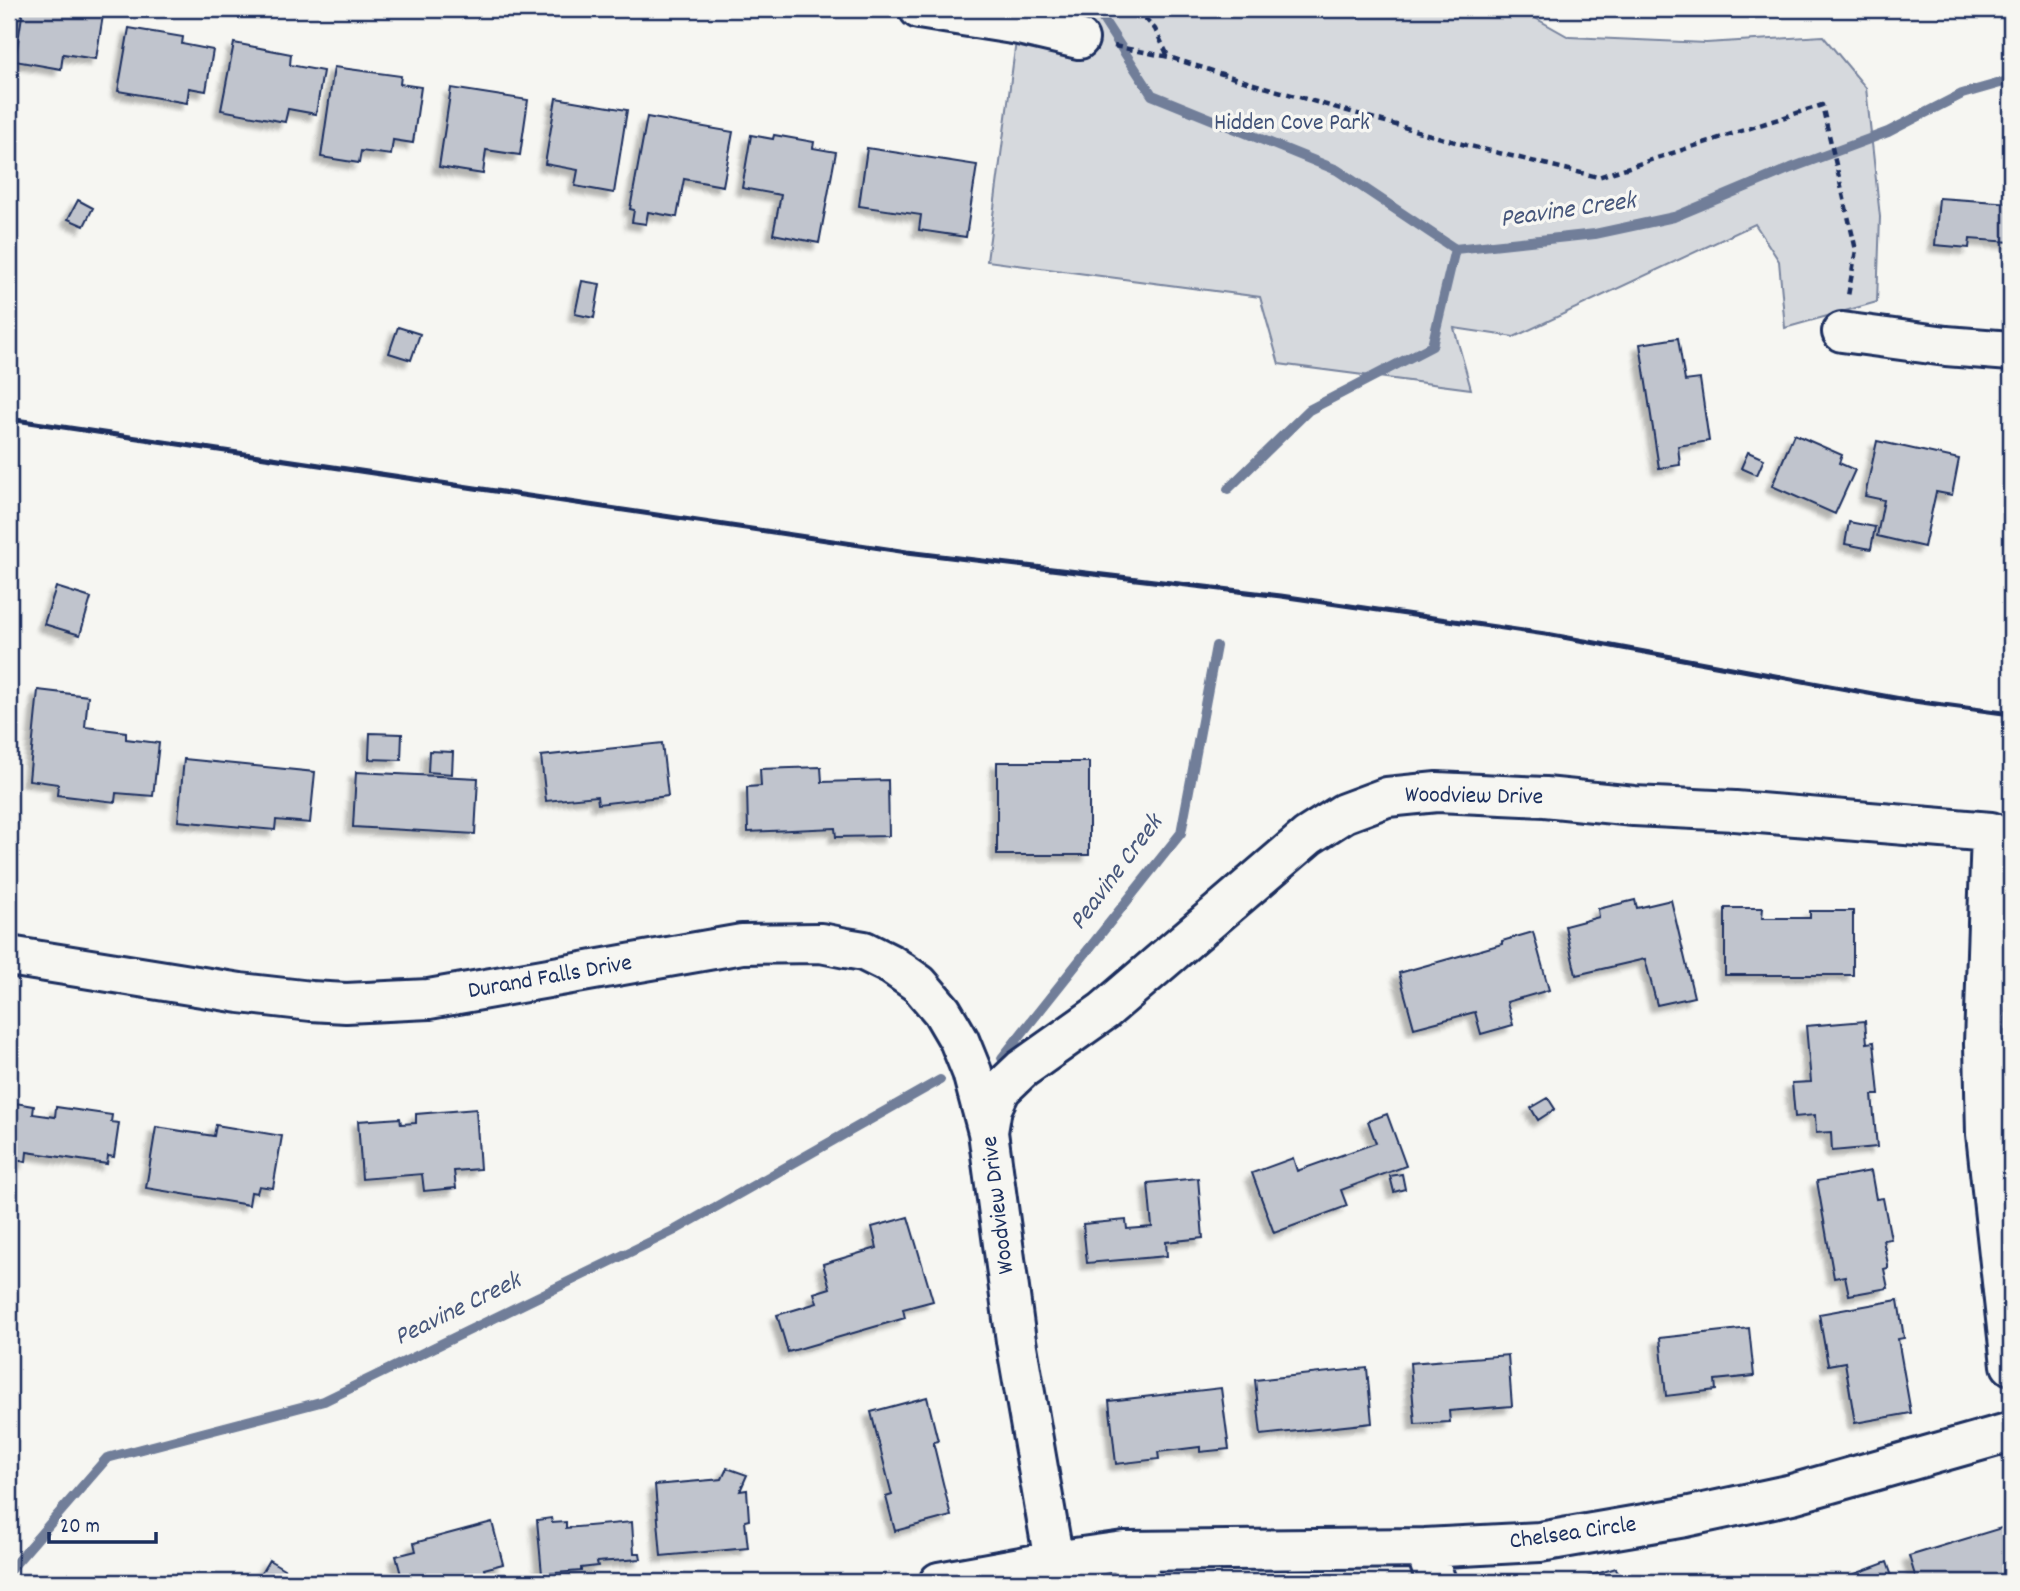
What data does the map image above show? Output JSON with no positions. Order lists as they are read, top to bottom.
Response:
{
  "streets": {
    "street": ["Woodview Drive", "Durand Falls Drive", "Chelsea Circle"]
  },
  "crossings": [
    ["Woodview Drive", "Durand Falls Drive"],
    ["Woodview Drive", "Chelsea Circle"]
  ],
  "water": ["Peavine Creek"],
  "parks": ["Hidden Cove Park"],
  "scale_bar": "20 m"
}
